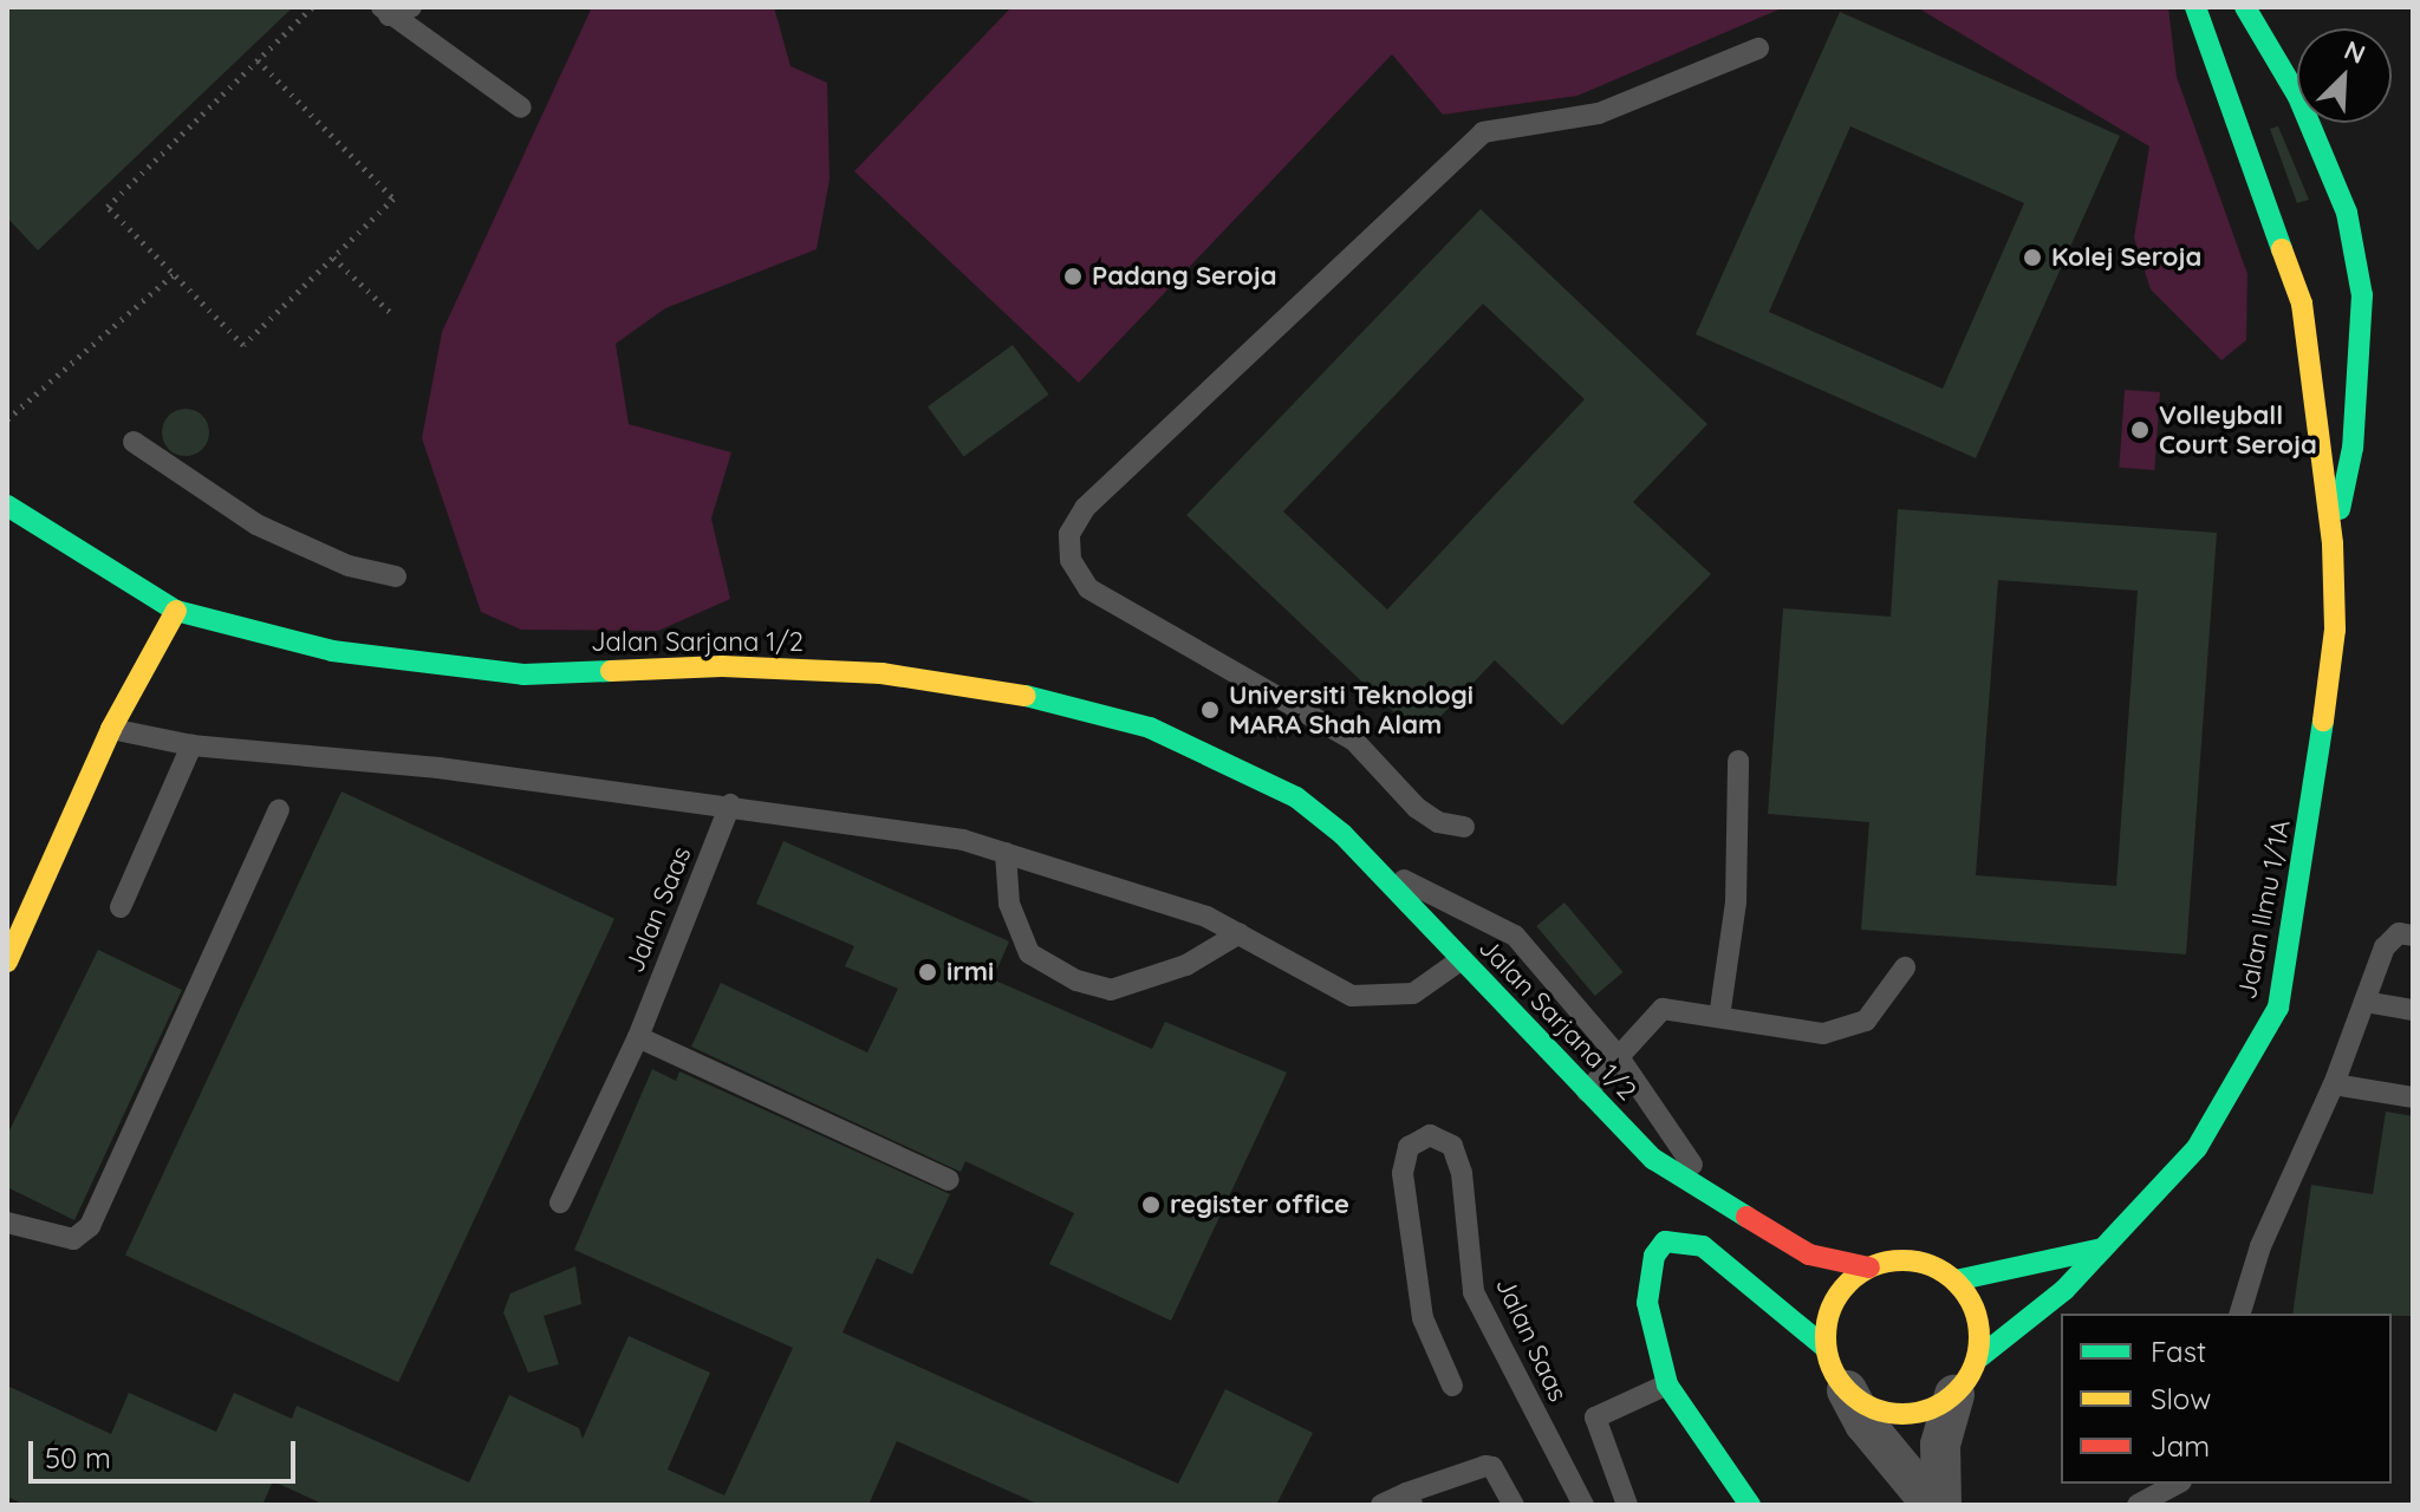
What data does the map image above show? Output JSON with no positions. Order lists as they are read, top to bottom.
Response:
{
  "streets": {
    "street": ["Jalan Sarjana 1/2", "Jalan Ilmu 1/1A"],
    "lane": ["Jalan Saas"]
  },
  "crossings": [
    ["Jalan Sarjana 1/2", "Jalan Ilmu 1/1A"]
  ],
  "places": [
    "Kolej Seroja",
    "Padang Seroja",
    "Volleyball Court Seroja",
    "Universiti Teknologi MARA Shah Alam",
    "irmi",
    "register office"
  ],
  "legend": ["Fast", "Slow", "Jam"],
  "scale_bar": "50 m",
  "north": "top right"
}
